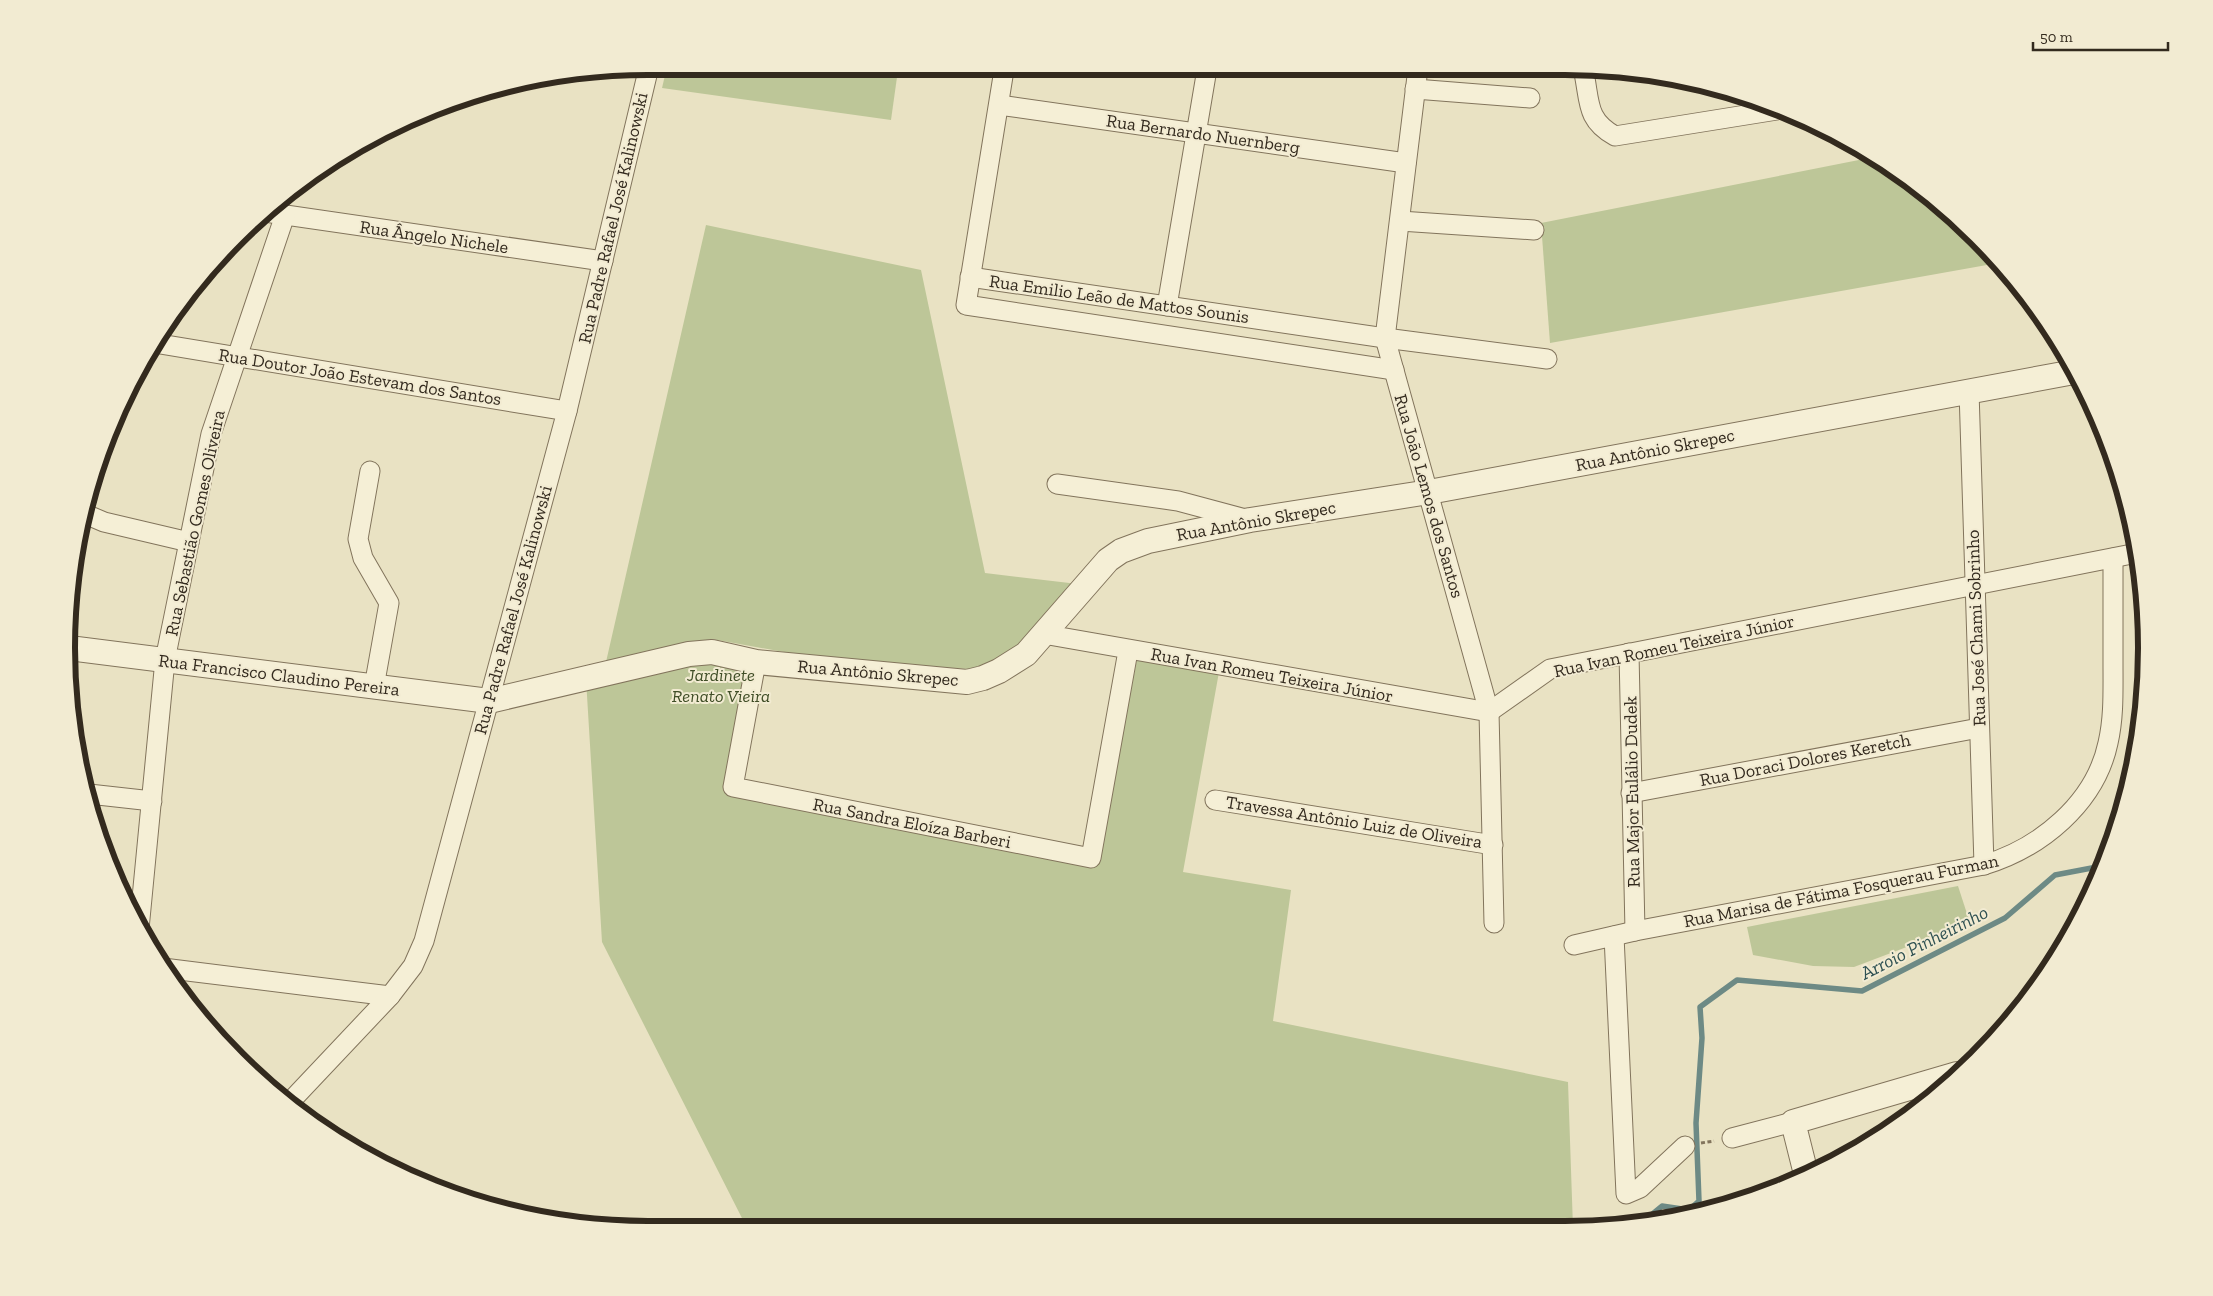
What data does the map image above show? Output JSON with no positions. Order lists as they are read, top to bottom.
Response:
{
  "streets": {
    "street": [
      "Rua Bernardo Nuernberg",
      "Rua Padre Rafael José Kalinowski",
      "Rua Ângelo Nichele",
      "Rua Emilio Leão de Mattos Sounis",
      "Rua Doutor João Estevam dos Santos",
      "Rua Antônio Skrepec",
      "Rua João Lemos dos Santos",
      "Rua Sebastião Gomes Oliveira",
      "Rua José Chami Sobrinho",
      "Rua Ivan Romeu Teixeira Júnior",
      "Rua Francisco Claudino Pereira",
      "Rua Doraci Dolores Keretch",
      "Rua Major Eulálio Dudek",
      "Travessa Antônio Luiz de Oliveira",
      "Rua Sandra Eloíza Barberi",
      "Rua Marisa de Fátima Fosquerau Furman"
    ]
  },
  "crossings": [
    ["Rua Bernardo Nuernberg", "Rua João Lemos dos Santos"],
    ["Rua Padre Rafael José Kalinowski", "Rua Ângelo Nichele"],
    ["Rua Padre Rafael José Kalinowski", "Rua Doutor João Estevam dos Santos"],
    ["Rua Padre Rafael José Kalinowski", "Rua Antônio Skrepec"],
    ["Rua Padre Rafael José Kalinowski", "Rua Francisco Claudino Pereira"],
    ["Rua Ângelo Nichele", "Rua Sebastião Gomes Oliveira"],
    ["Rua Emilio Leão de Mattos Sounis", "Rua João Lemos dos Santos"],
    ["Rua Doutor João Estevam dos Santos", "Rua Sebastião Gomes Oliveira"],
    ["Rua Antônio Skrepec", "Rua João Lemos dos Santos"],
    ["Rua Antônio Skrepec", "Rua José Chami Sobrinho"],
    ["Rua Antônio Skrepec", "Rua Ivan Romeu Teixeira Júnior"],
    ["Rua Antônio Skrepec", "Rua Francisco Claudino Pereira"],
    ["Rua Antônio Skrepec", "Rua Sandra Eloíza Barberi"],
    ["Rua João Lemos dos Santos", "Rua Ivan Romeu Teixeira Júnior"],
    ["Rua João Lemos dos Santos", "Travessa Antônio Luiz de Oliveira"],
    ["Rua Sebastião Gomes Oliveira", "Rua Francisco Claudino Pereira"],
    ["Rua José Chami Sobrinho", "Rua Ivan Romeu Teixeira Júnior"],
    ["Rua José Chami Sobrinho", "Rua Doraci Dolores Keretch"],
    ["Rua José Chami Sobrinho", "Rua Marisa de Fátima Fosquerau Furman"],
    ["Rua Ivan Romeu Teixeira Júnior", "Rua Major Eulálio Dudek"],
    ["Rua Ivan Romeu Teixeira Júnior", "Rua Sandra Eloíza Barberi"],
    ["Rua Ivan Romeu Teixeira Júnior", "Rua Marisa de Fátima Fosquerau Furman"],
    ["Rua Doraci Dolores Keretch", "Rua Major Eulálio Dudek"],
    ["Rua Major Eulálio Dudek", "Rua Marisa de Fátima Fosquerau Furman"]
  ],
  "water": ["Arroio Pinheirinho"],
  "parks": ["Jardinete Renato Vieira"],
  "scale_bar": "50 m"
}
